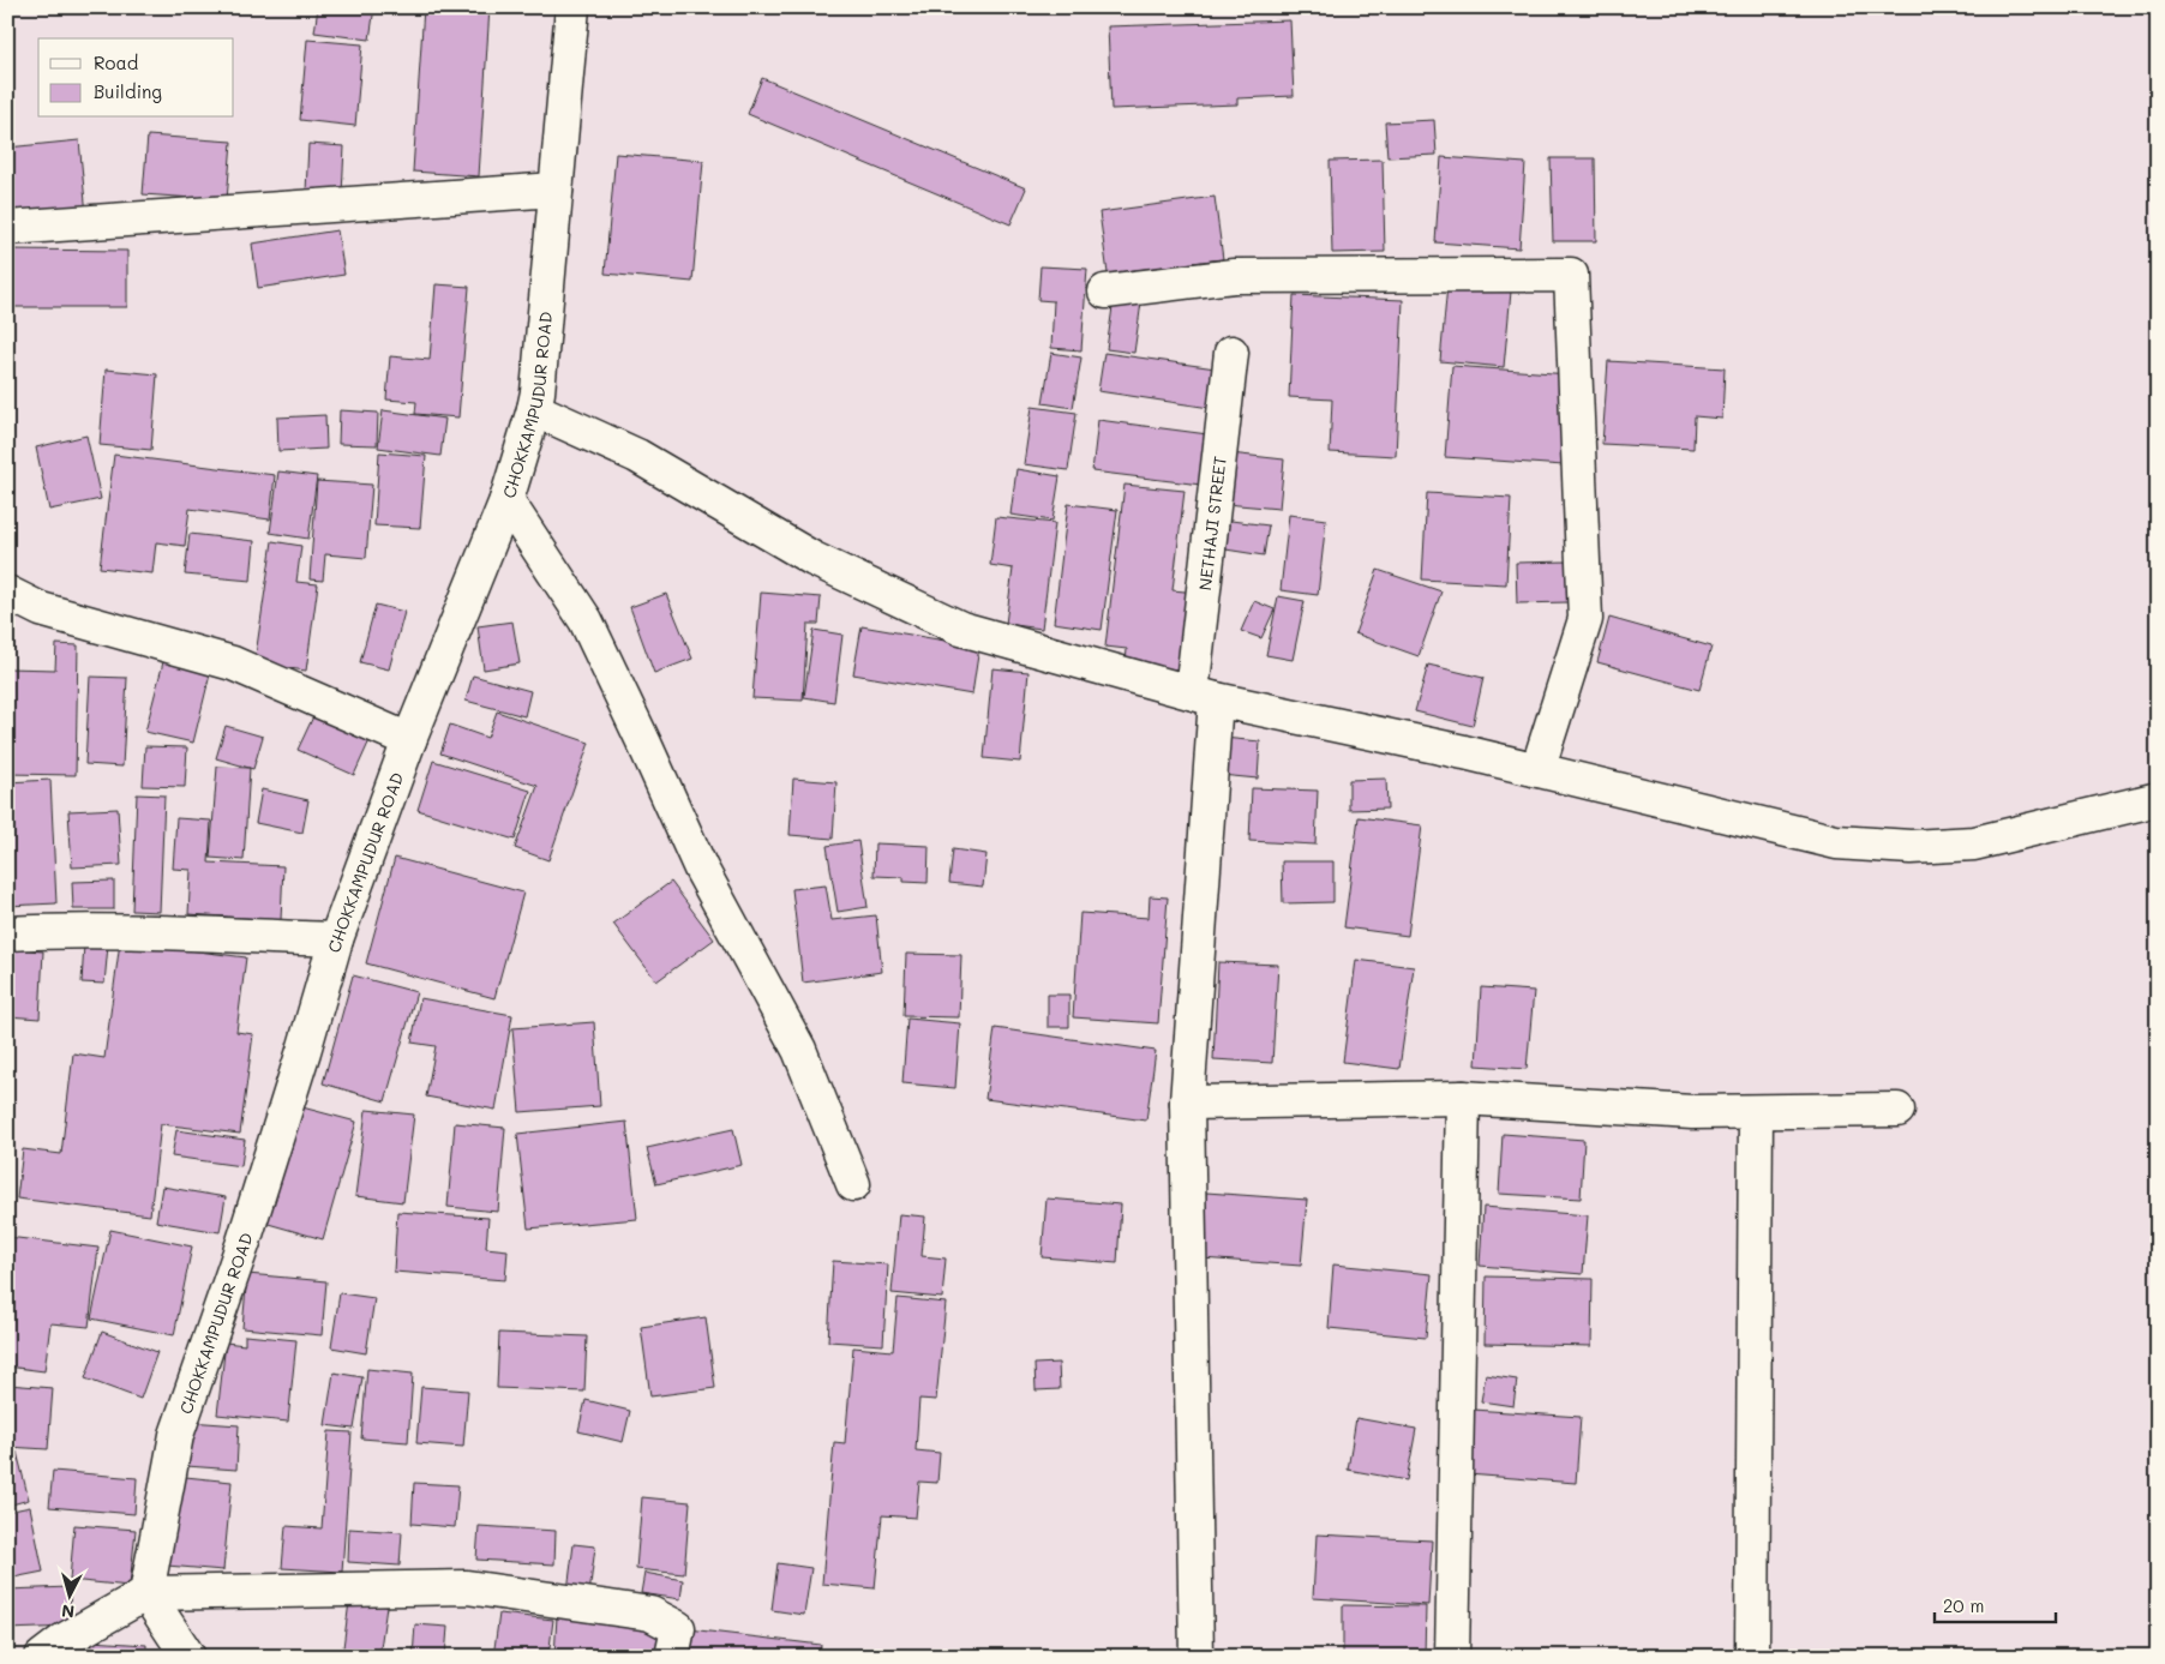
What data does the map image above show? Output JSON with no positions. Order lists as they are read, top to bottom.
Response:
{
  "streets": {
    "street": ["CHOKKAMPUDUR ROAD", "NETHAJI STREET"]
  },
  "legend": ["Road", "Building"],
  "scale_bar": "20 m",
  "north": "bottom"
}
